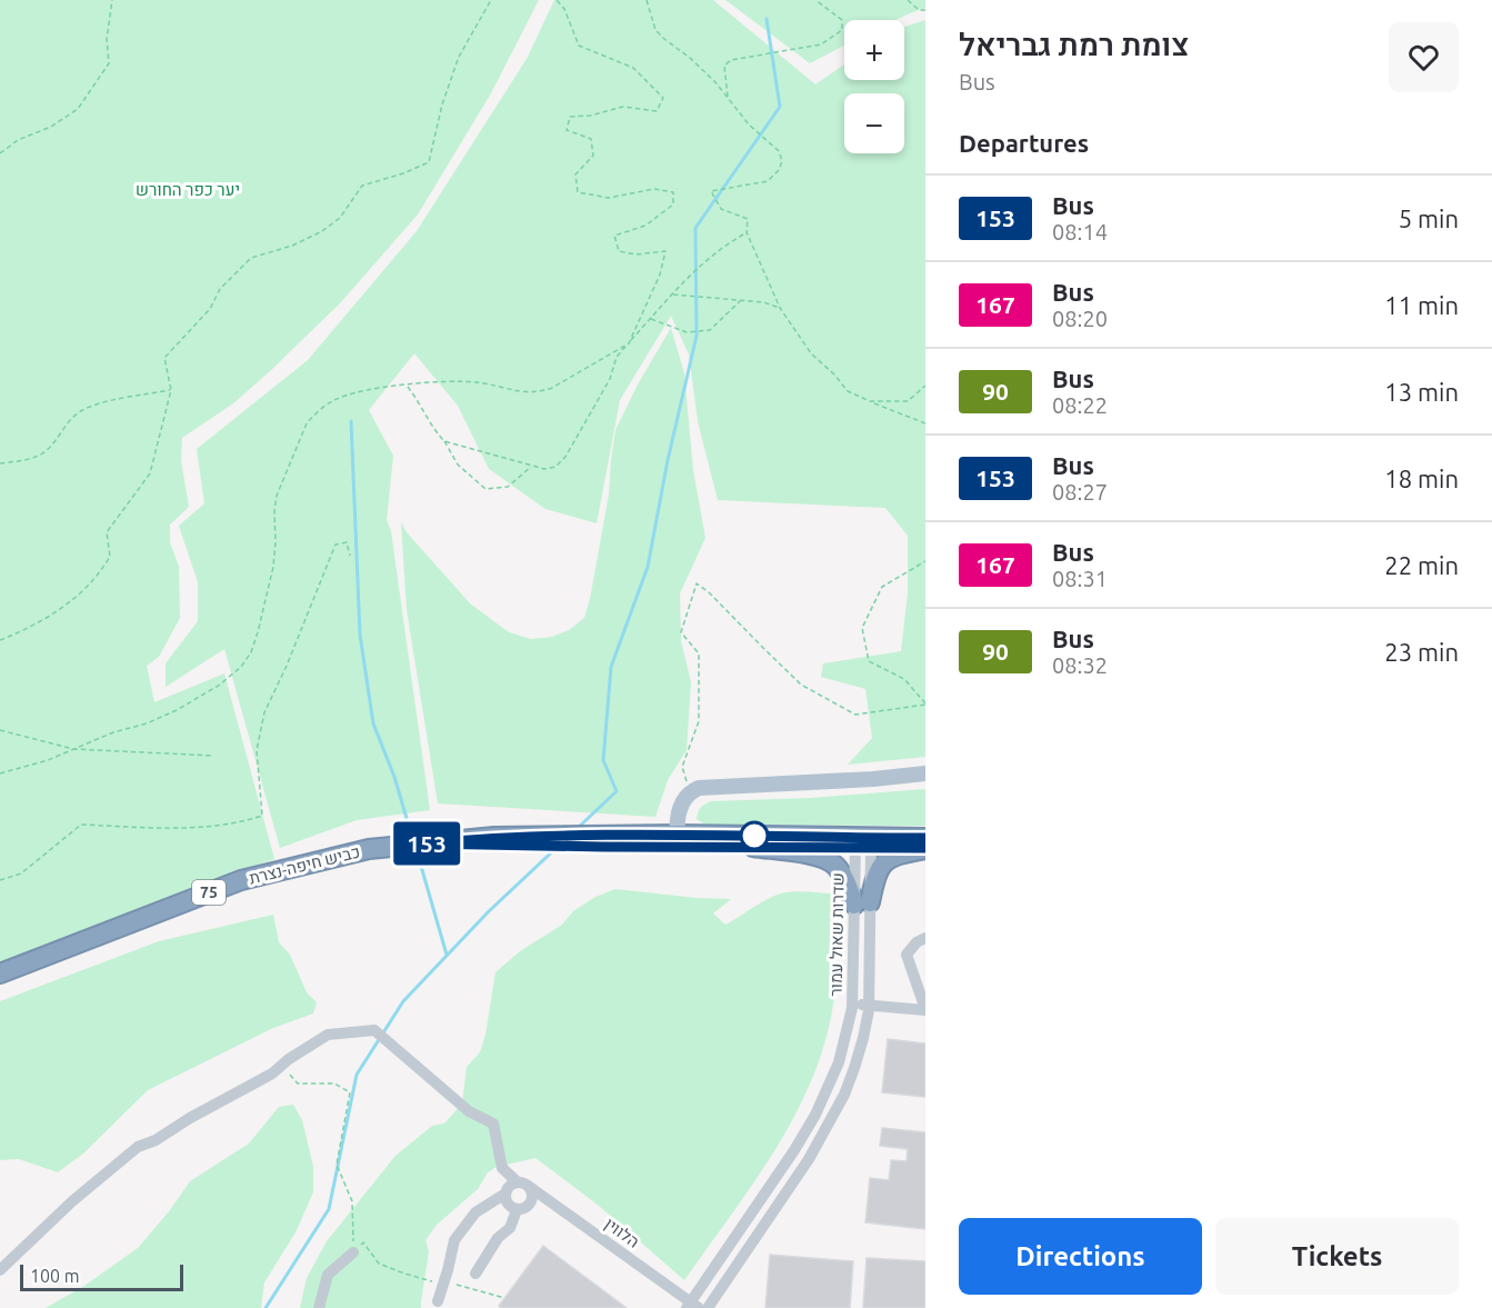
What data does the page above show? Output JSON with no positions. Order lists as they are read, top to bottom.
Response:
{
  "streets": {
    "highway": ["כביש חיפה-נצרת", "75"],
    "street": ["שדרות שאול עמור", "הלווין"]
  },
  "crossings": [
    ["כביש חיפה-נצרת", "שדרות שאול עמור"],
    ["שדרות שאול עמור", "הלווין"]
  ],
  "parks": ["יער כפר החורש"],
  "lines": ["bus line 153"],
  "scale_bar": "100 m",
  "page": {
    "on_map": "153",
    "heading": [
      ["צומת רמת גבריאל", "Bus"],
      "Departures"
    ],
    "map_buttons": ["+", "−"],
    "list": [
      {
        "mark": "153",
        "name": "Bus",
        "note": "08:14",
        "value": "5 min"
      },
      {
        "mark": "167",
        "name": "Bus",
        "note": "08:20",
        "value": "11 min"
      },
      {
        "mark": "90",
        "name": "Bus",
        "note": "08:22",
        "value": "13 min"
      },
      {
        "mark": "153",
        "name": "Bus",
        "note": "08:27",
        "value": "18 min"
      },
      {
        "mark": "167",
        "name": "Bus",
        "note": "08:31",
        "value": "22 min"
      },
      {
        "mark": "90",
        "name": "Bus",
        "note": "08:32",
        "value": "23 min"
      }
    ],
    "buttons": ["Directions", "Tickets"],
    "scale": "100 m"
  }
}
